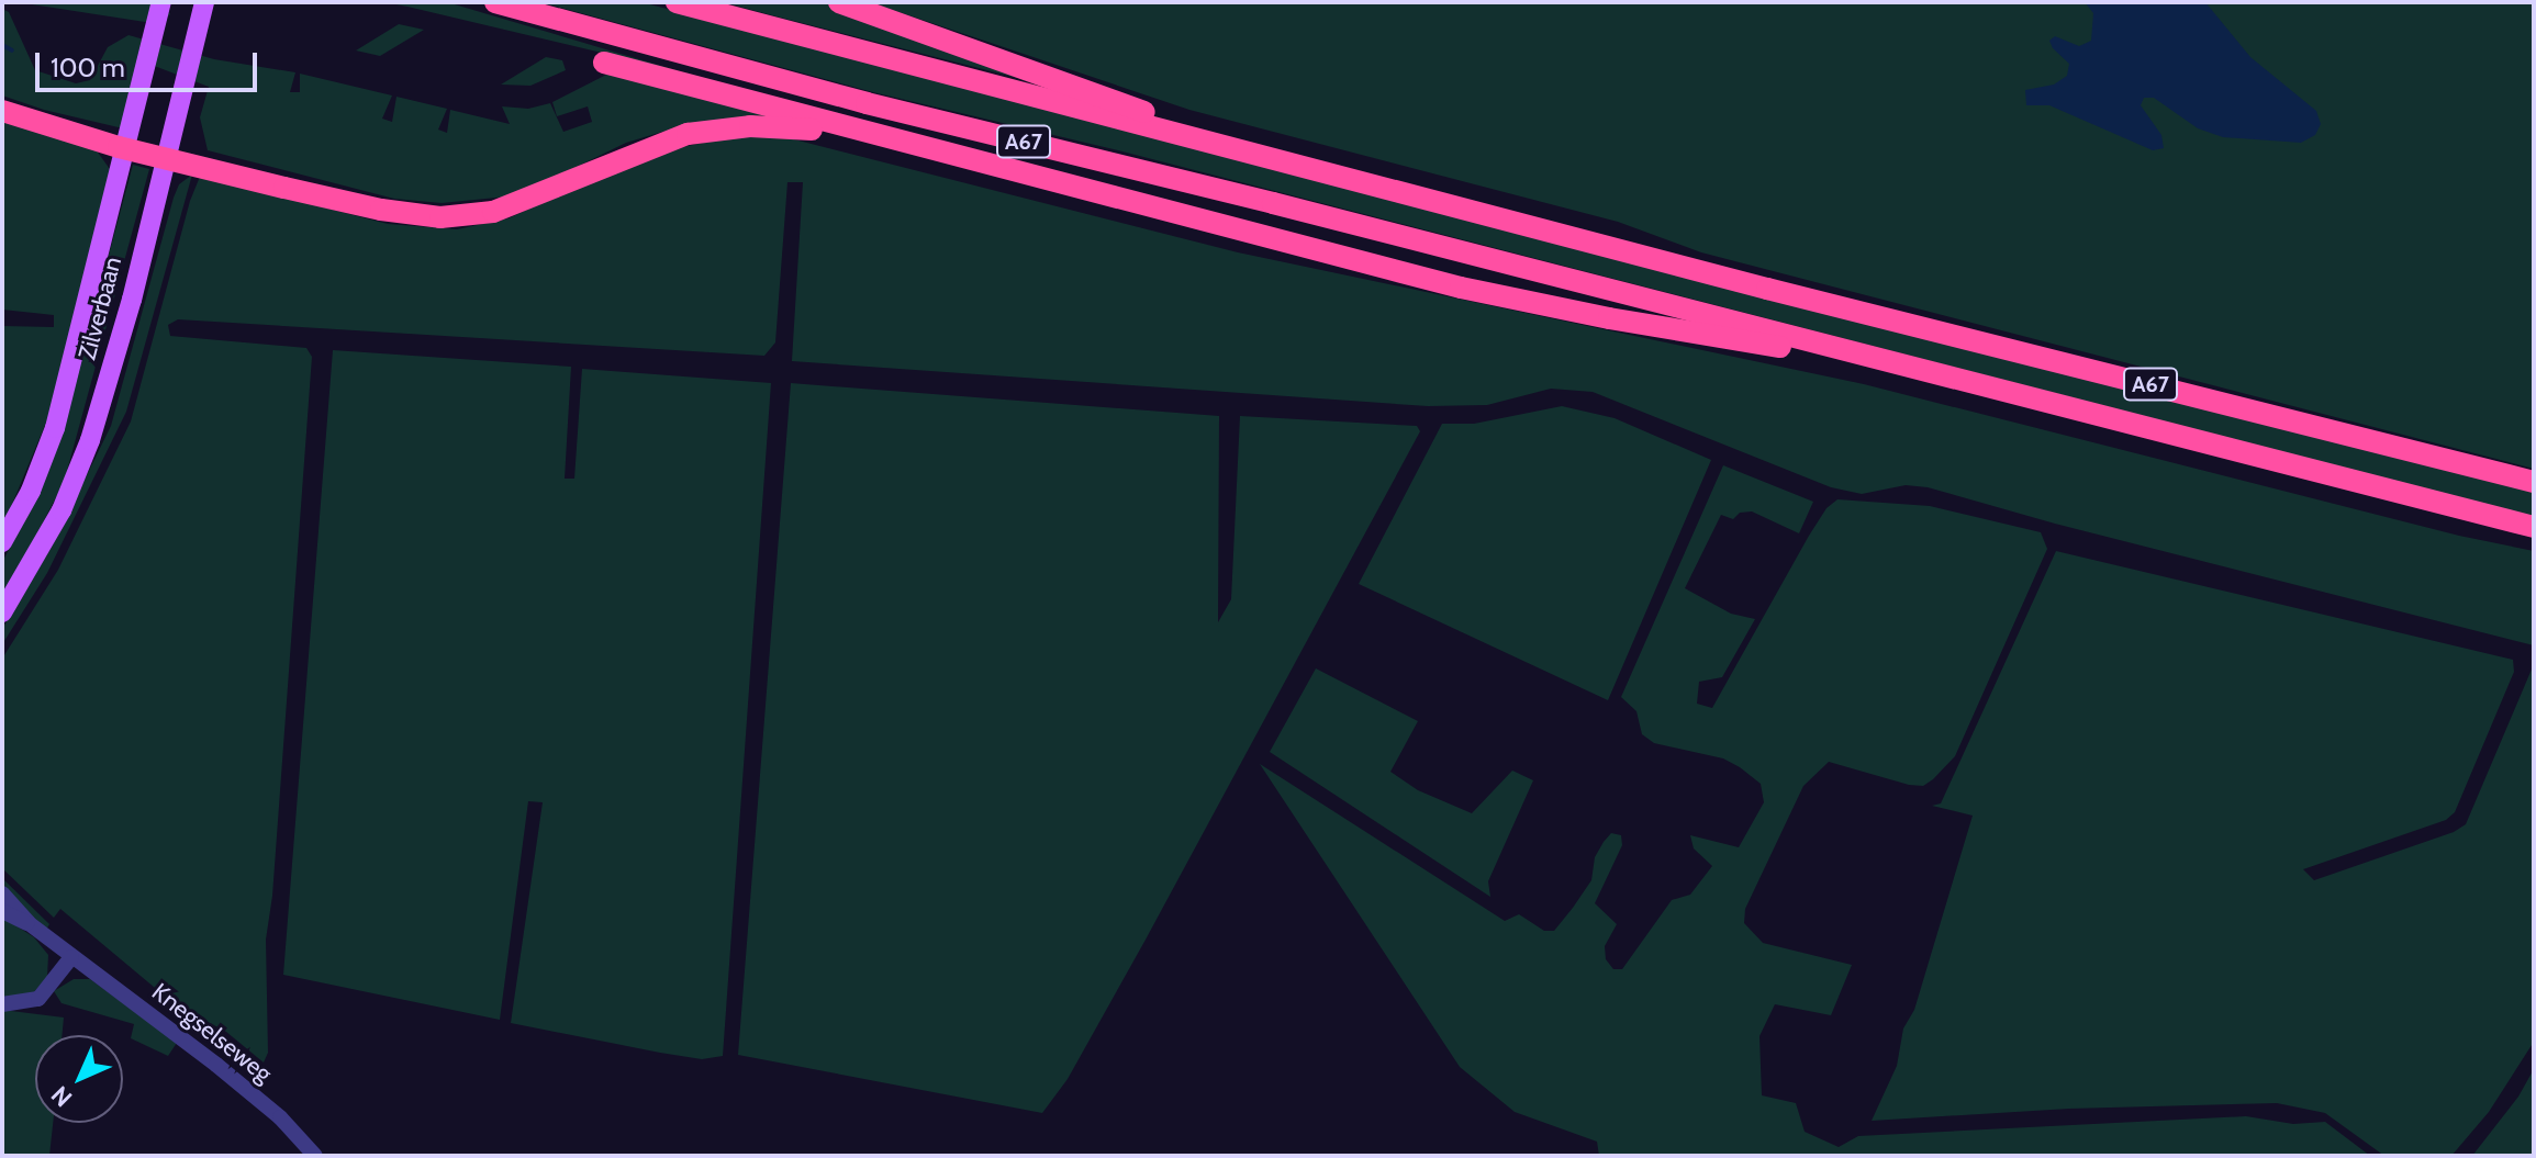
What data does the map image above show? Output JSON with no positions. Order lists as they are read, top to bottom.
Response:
{
  "streets": {
    "highway": ["A67"],
    "main road": ["Zilverbaan"],
    "street": ["Knegselseweg"]
  },
  "crossings": [
    ["A67", "Zilverbaan"]
  ],
  "scale_bar": "100 m",
  "north": "bottom left"
}
